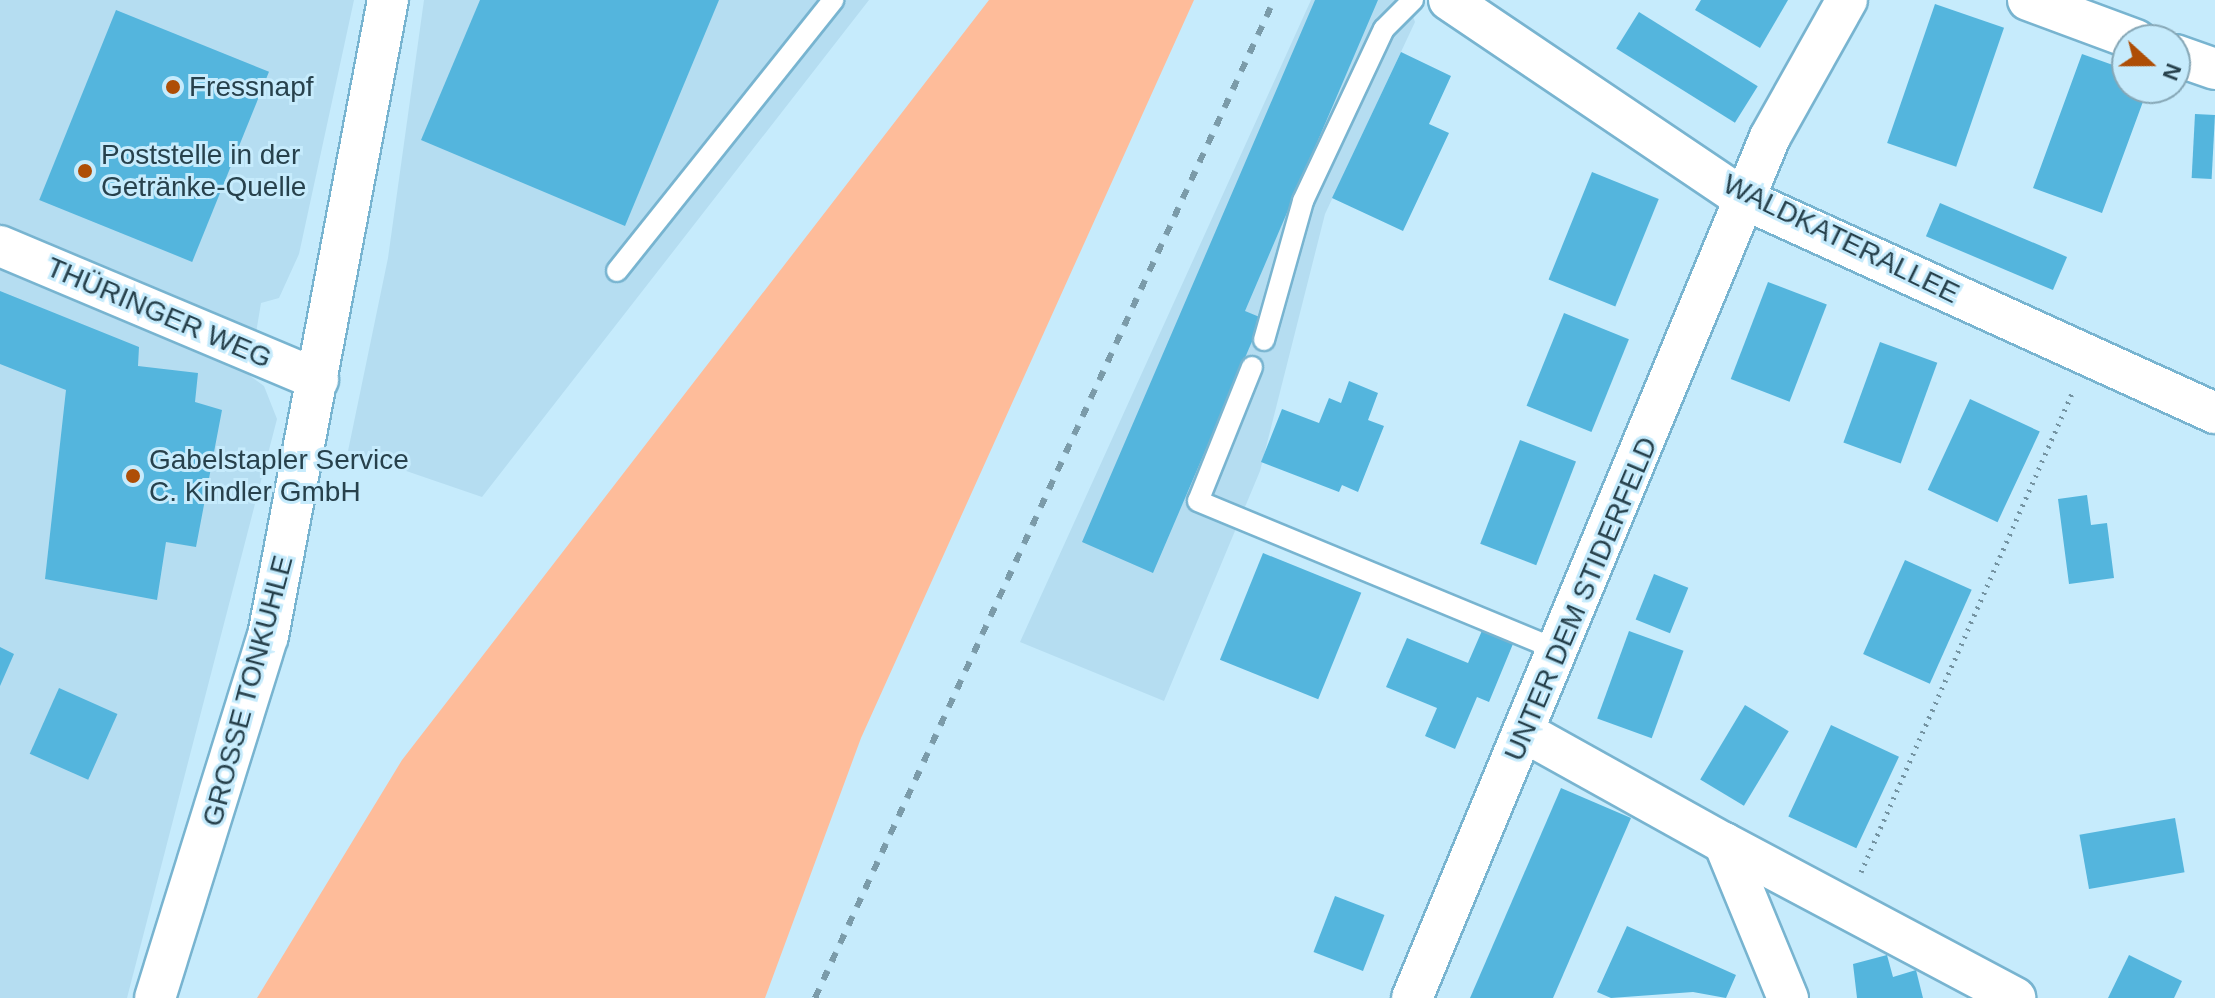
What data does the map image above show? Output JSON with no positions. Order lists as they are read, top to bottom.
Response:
{
  "streets": {
    "street": [
      "WALDKATERALLEE",
      "THÜRINGER WEG",
      "UNTER DEM STIDERFELD",
      "GROSSE TONKUHLE"
    ]
  },
  "crossings": [
    ["WALDKATERALLEE", "UNTER DEM STIDERFELD"],
    ["THÜRINGER WEG", "GROSSE TONKUHLE"]
  ],
  "places": ["Fressnapf", "Poststelle in der Getränke-Quelle", "Gabelstapler Service C. Kindler GmbH"],
  "north": "right"
}
